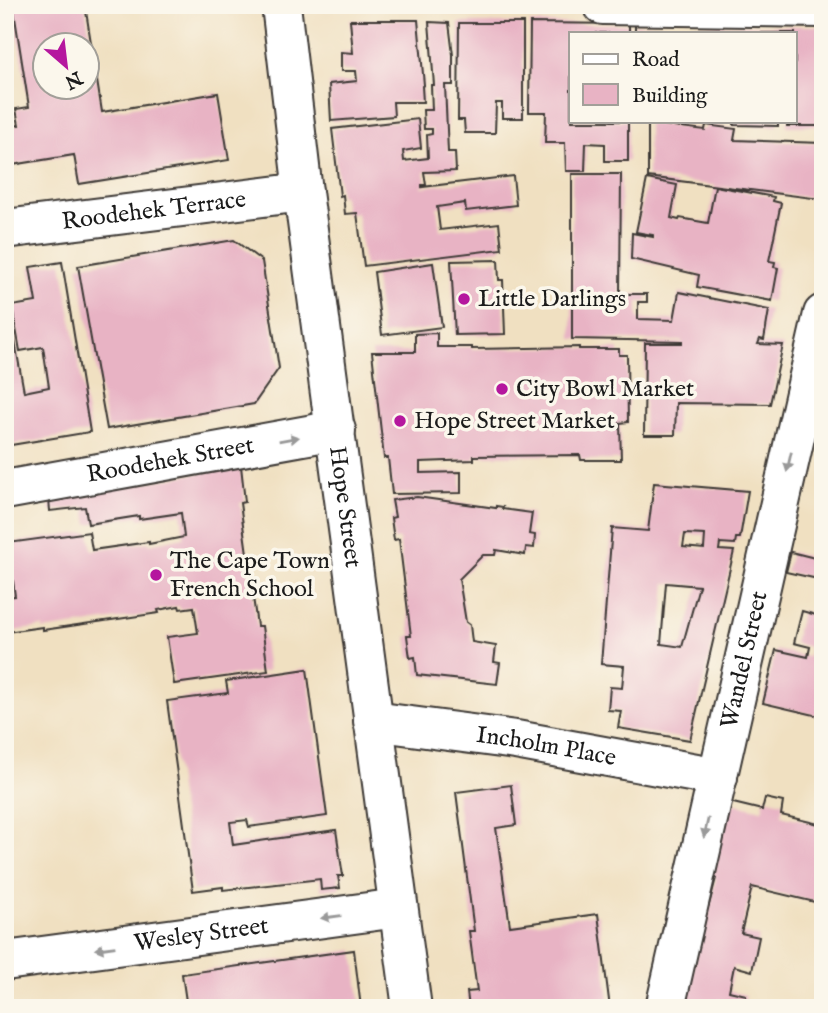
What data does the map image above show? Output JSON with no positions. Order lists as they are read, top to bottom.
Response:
{
  "streets": {
    "street": [
      "Roodehek Terrace",
      "Roodehek Street",
      "Hope Street",
      "Wandel Street",
      "Incholm Place",
      "Wesley Street"
    ]
  },
  "crossings": [
    ["Roodehek Terrace", "Hope Street"],
    ["Roodehek Street", "Hope Street"],
    ["Hope Street", "Incholm Place"],
    ["Hope Street", "Wesley Street"],
    ["Wandel Street", "Incholm Place"]
  ],
  "one_way": ["Roodehek Street", "Wandel Street", "Wesley Street"],
  "places": [
    "Little Darlings",
    "City Bowl Market",
    "Hope Street Market",
    "The Cape Town French School"
  ],
  "legend": ["Road", "Building"],
  "north": "bottom right"
}
